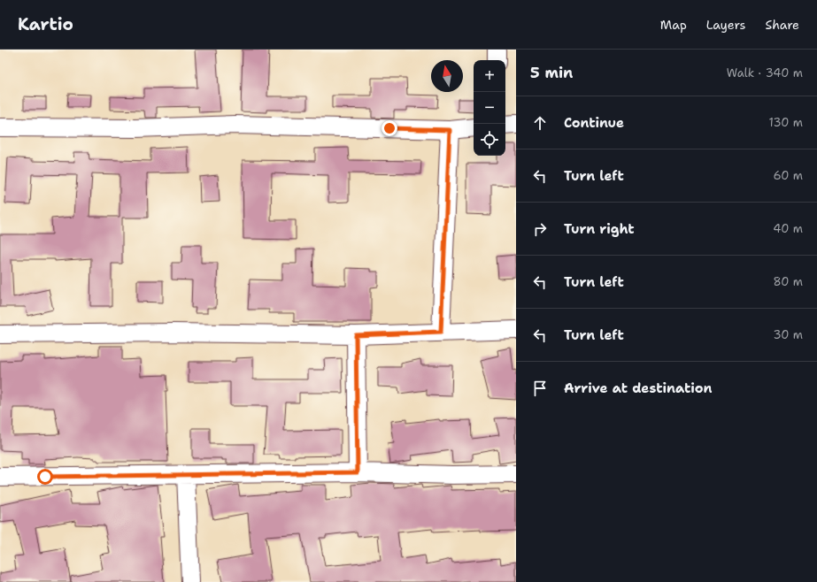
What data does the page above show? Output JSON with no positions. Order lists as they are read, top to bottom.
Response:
{
  "north": "top",
  "page": {
    "header": "Kartio",
    "nav": ["Map", "Layers", "Share"],
    "heading": ["5 min", "Walk · 340 m"],
    "map_buttons": ["+", "−"],
    "list": [
      ["Continue", "130 m"],
      ["Turn left", "60 m"],
      ["Turn right", "40 m"],
      ["Turn left", "80 m"],
      ["Turn left", "30 m"],
      "Arrive at destination"
    ]
  }
}
